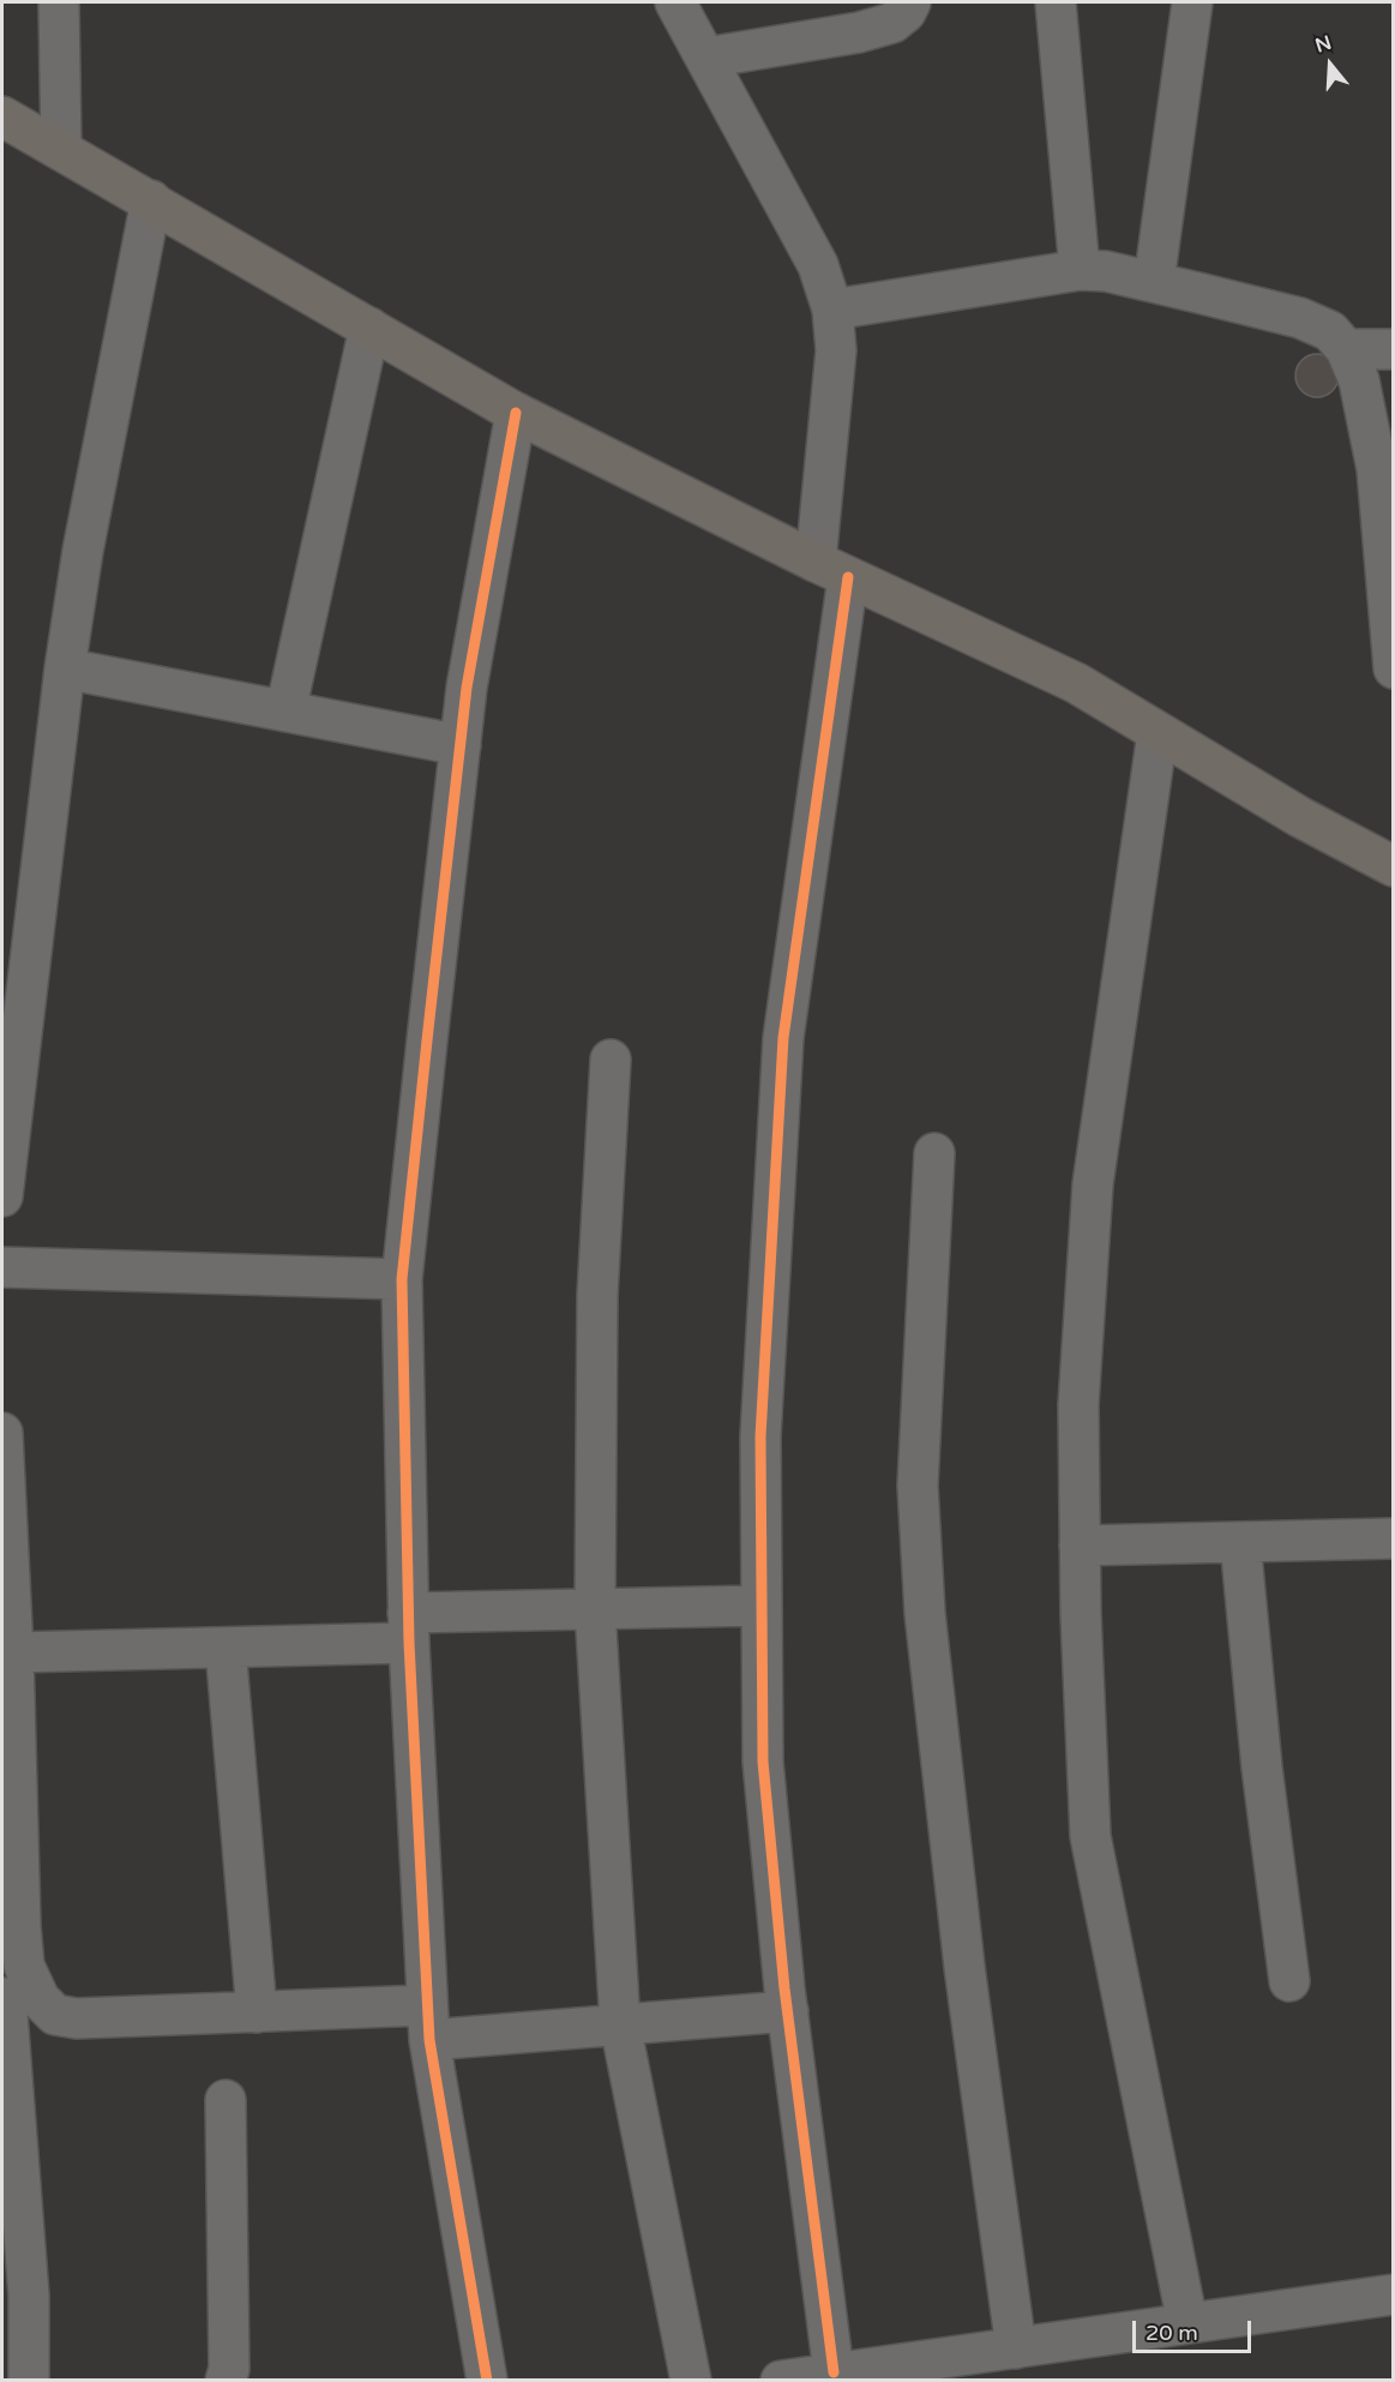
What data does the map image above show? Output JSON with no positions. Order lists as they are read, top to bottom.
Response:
{
  "scale_bar": "20 m",
  "north": "top"
}
